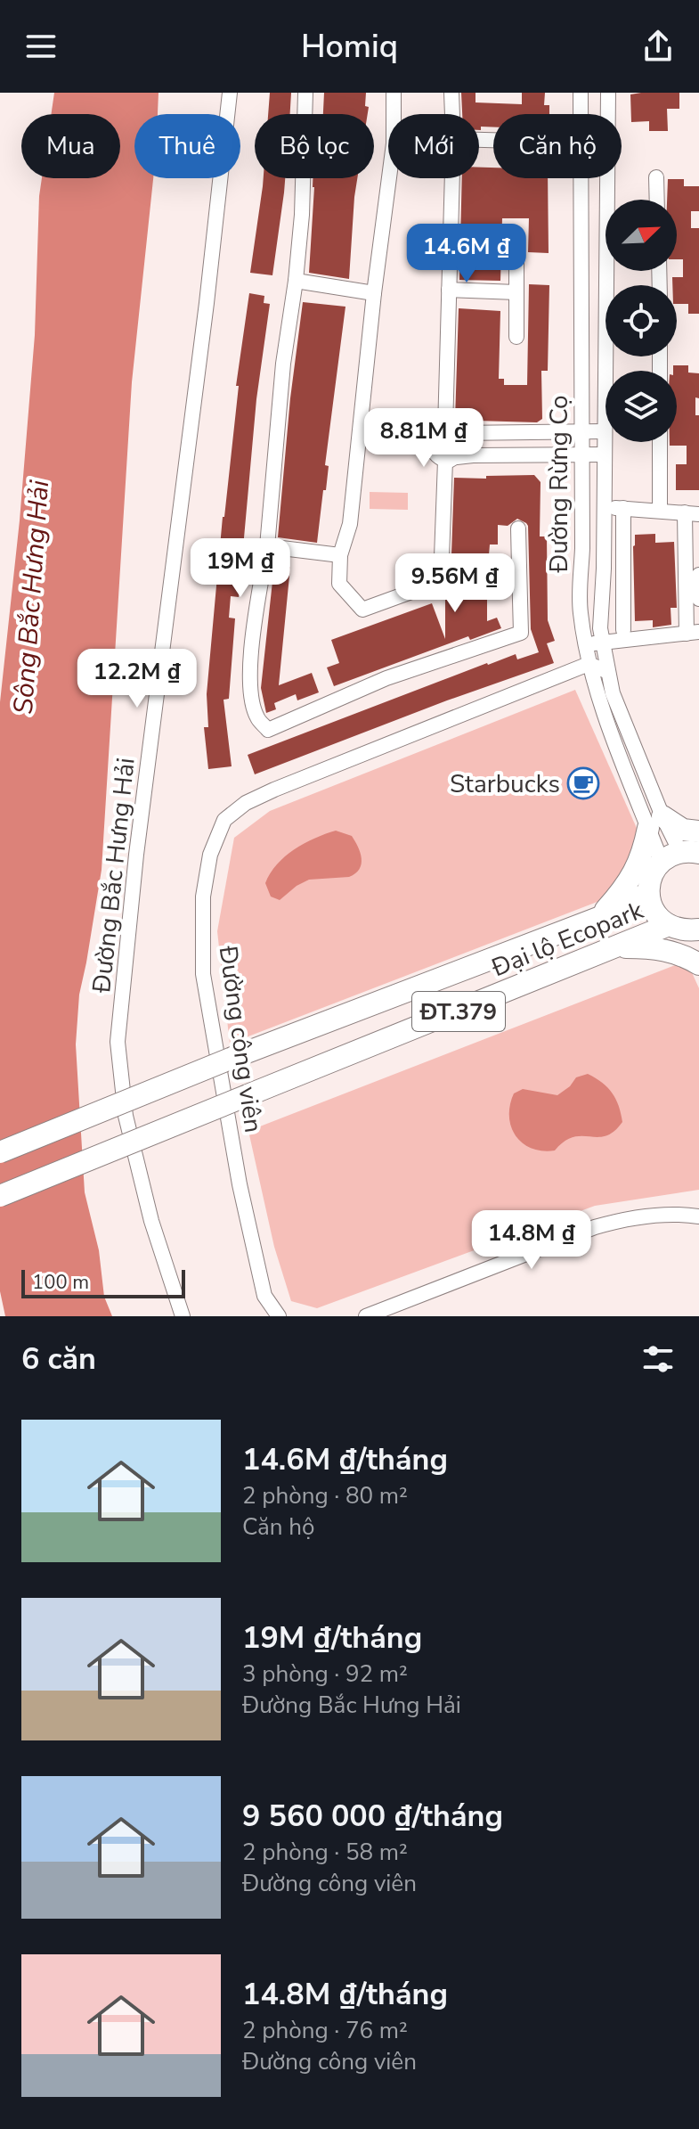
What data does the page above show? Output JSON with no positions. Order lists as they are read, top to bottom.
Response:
{
  "streets": {
    "highway": ["Đại lộ Ecopark", "ĐT.379"],
    "street": ["Đường Rừng Cọ", "Đường Bắc Hưng Hải", "Đường công viên"]
  },
  "crossings": [
    ["Đường Rừng Cọ", "Đường công viên"]
  ],
  "water": ["Sông Bắc Hưng Hải"],
  "places": {
    "cafe": ["Starbucks"]
  },
  "scale_bar": "100 m",
  "north": "top right",
  "page": {
    "header": "Homiq",
    "chip": [
      "Mua",
      "Thuê",
      "Bộ lọc",
      "Mới",
      "Căn hộ"
    ],
    "price": [
      "14.6M ₫",
      "8.81M ₫",
      "19M ₫",
      "9.56M ₫",
      "12.2M ₫",
      "14.8M ₫"
    ],
    "scale": "100 m",
    "heading": "6 căn",
    "list": [
      {
        "name": "14.6M ₫/tháng",
        "note": "2 phòng · 80 m² · Căn hộ"
      },
      {
        "name": "19M ₫/tháng",
        "note": "3 phòng · 92 m² · Đường Bắc Hưng Hải"
      },
      {
        "name": "9 560 000 ₫/tháng",
        "note": "2 phòng · 58 m² · Đường công viên"
      },
      {
        "name": "14.8M ₫/tháng",
        "note": "2 phòng · 76 m² · Đường công viên"
      }
    ]
  }
}
